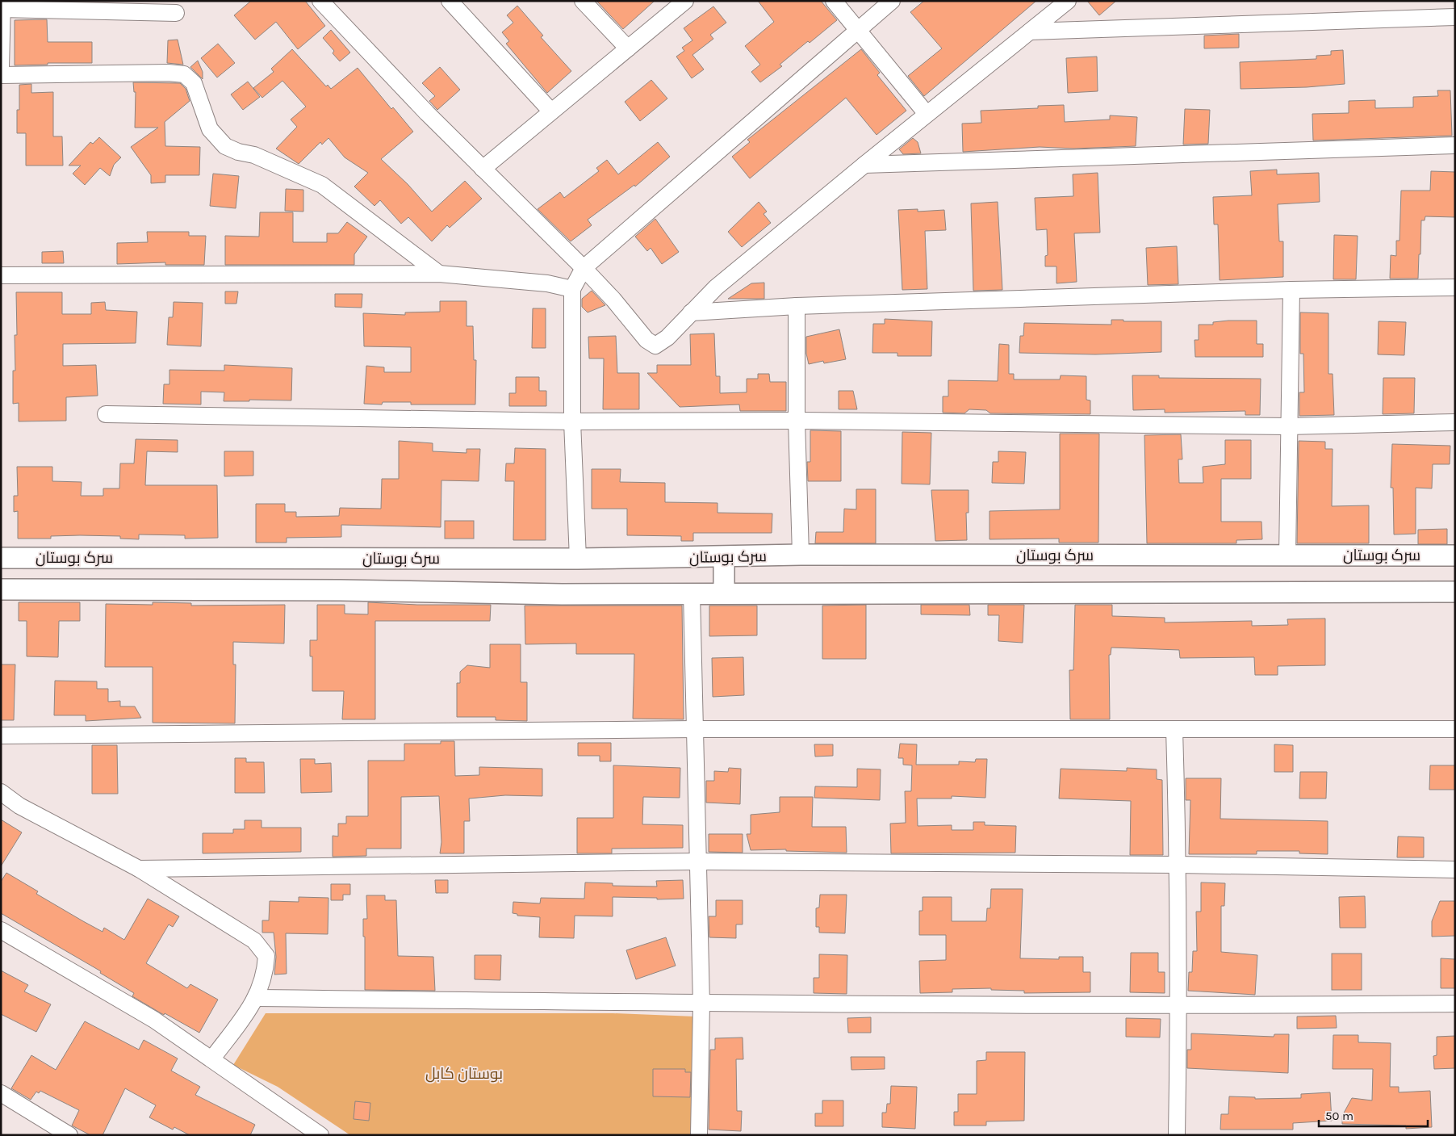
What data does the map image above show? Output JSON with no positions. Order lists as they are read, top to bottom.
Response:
{
  "streets": {
    "street": ["سرک بوستان"]
  },
  "parks": ["بوستان کابل"],
  "scale_bar": "50 m"
}
